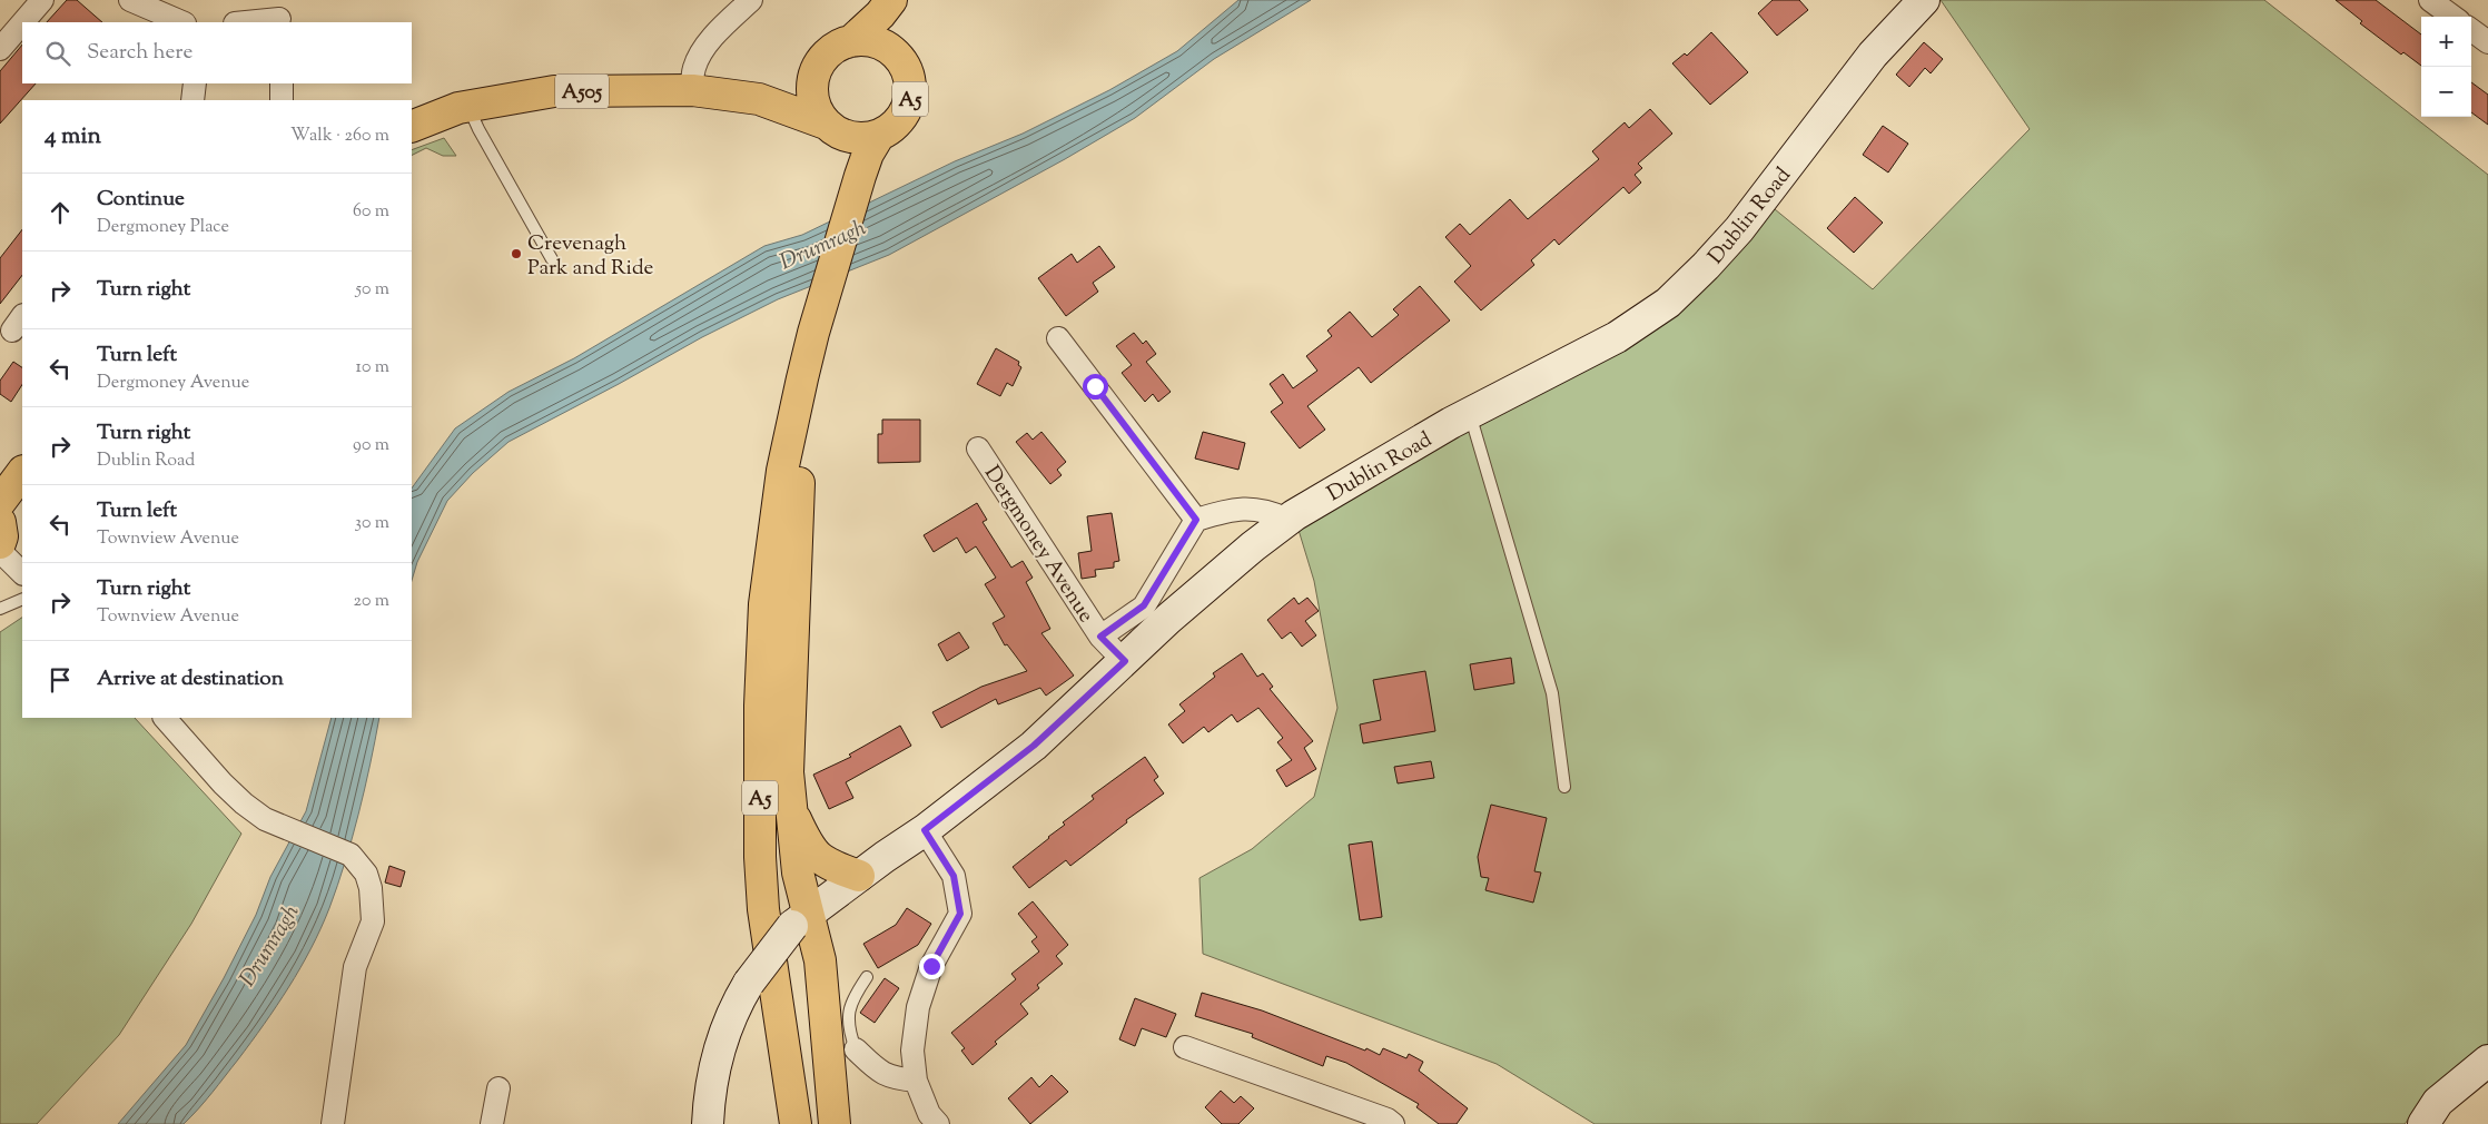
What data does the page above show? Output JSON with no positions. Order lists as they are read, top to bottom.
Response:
{
  "streets": {
    "highway": ["A505", "A5"],
    "street": ["Dublin Road", "Dergmoney Avenue"]
  },
  "crossings": [
    ["A505", "A5"],
    ["Dublin Road", "Dergmoney Avenue"]
  ],
  "water": ["Drumragh"],
  "places": ["Crevenagh Park and Ride"],
  "page": {
    "map_buttons": ["+", "−"],
    "search": "Search here",
    "heading": ["4 min", "Walk · 260 m"],
    "list": [
      ["Continue", "Dergmoney Place", "60 m"],
      ["Turn right", "50 m"],
      ["Turn left", "Dergmoney Avenue", "10 m"],
      ["Turn right", "Dublin Road", "90 m"],
      ["Turn left", "Townview Avenue", "30 m"],
      ["Turn right", "Townview Avenue", "20 m"],
      "Arrive at destination"
    ]
  }
}
